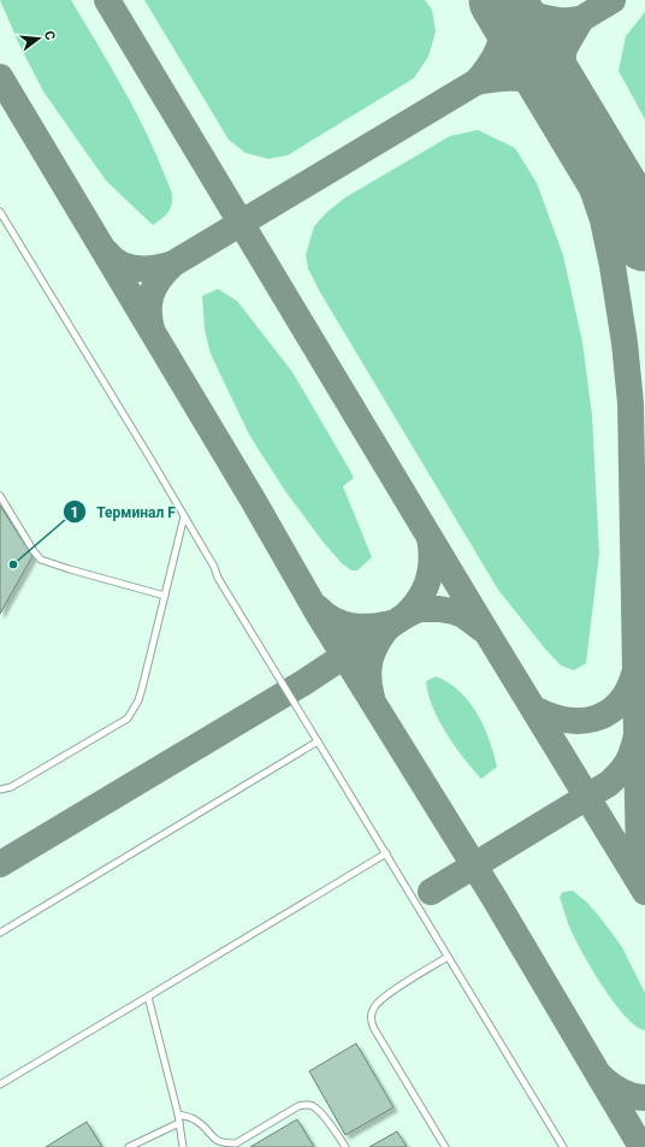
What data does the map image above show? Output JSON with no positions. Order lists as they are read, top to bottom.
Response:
{
  "places": ["Терминал F"],
  "north": "right"
}
